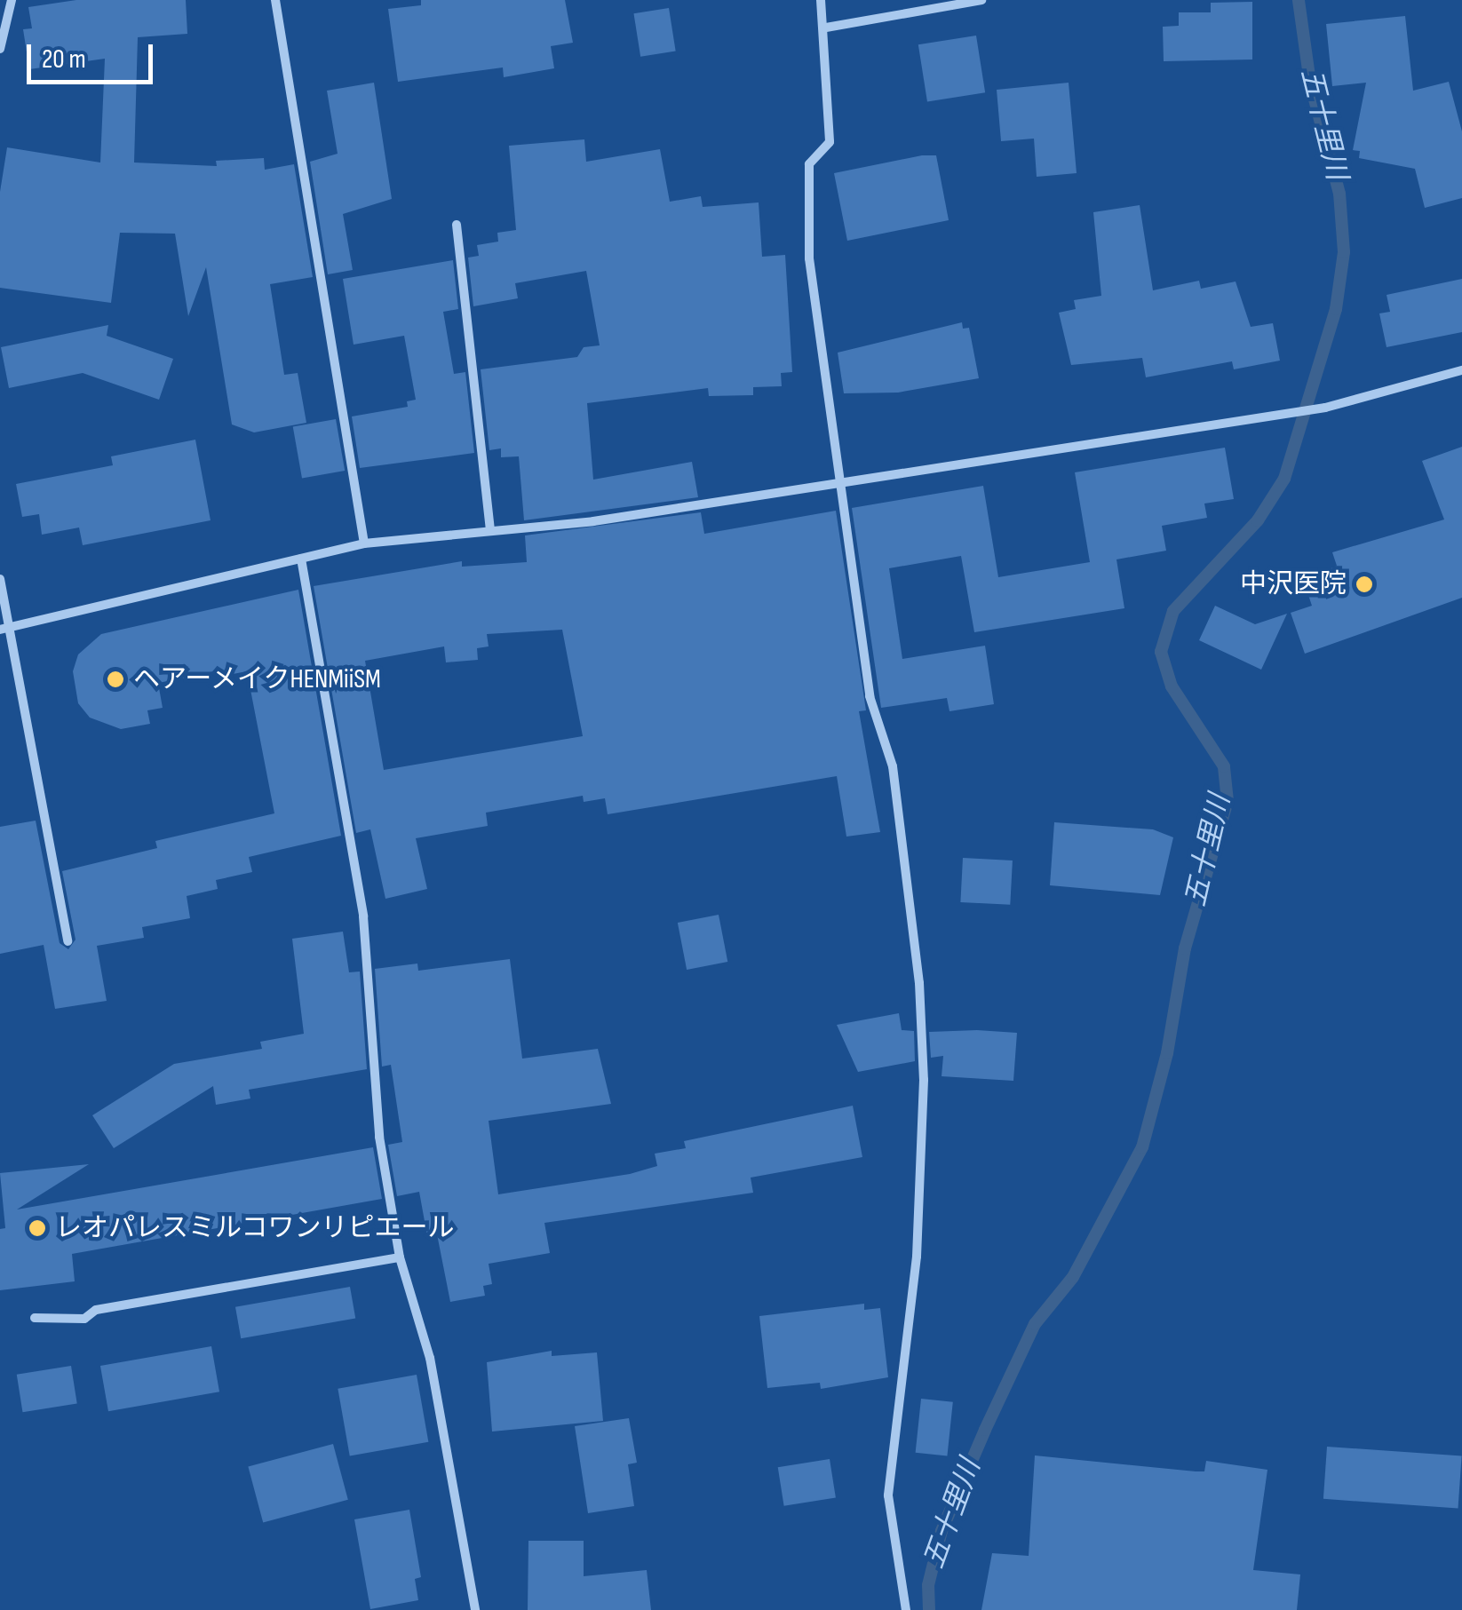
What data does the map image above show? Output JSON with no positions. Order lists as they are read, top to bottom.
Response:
{
  "water": ["五十里川"],
  "places": ["中沢医院", "ヘアーメイクHENMiiSM", "レオパレスミルコワンリピエール"],
  "scale_bar": "20 m"
}
